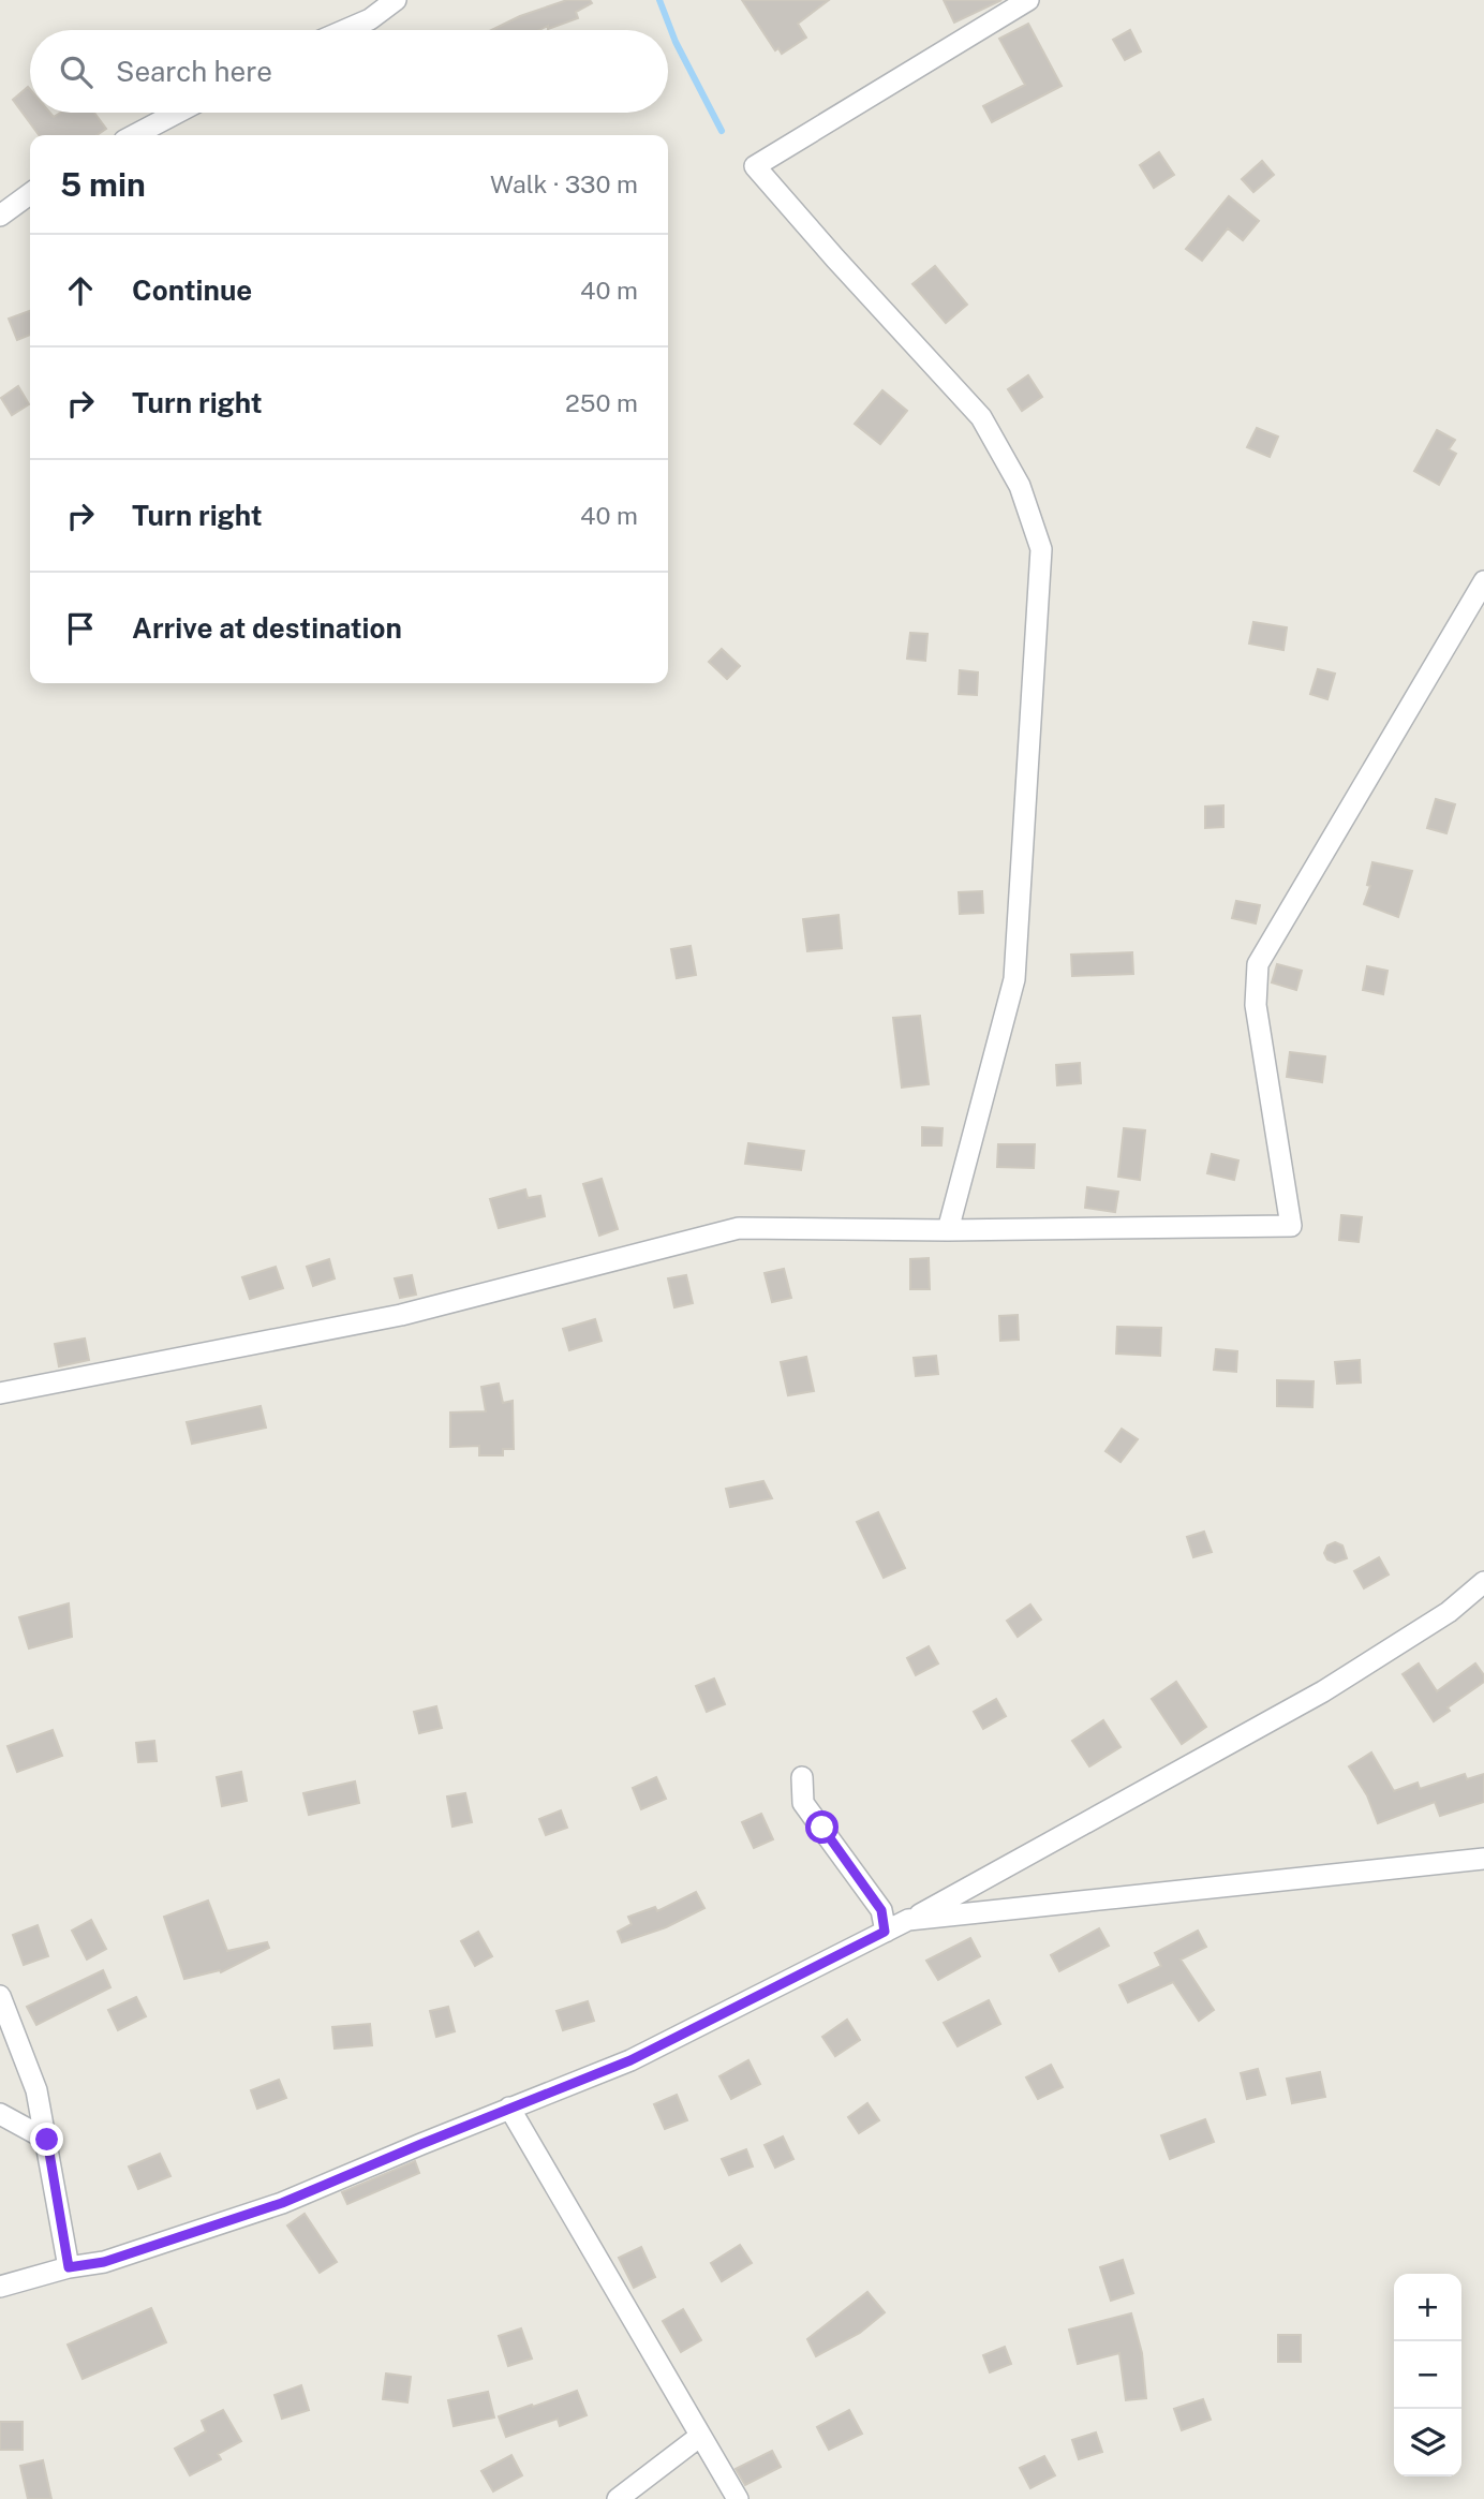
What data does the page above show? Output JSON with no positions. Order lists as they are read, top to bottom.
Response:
{
  "page": {
    "search": "Search here",
    "heading": ["5 min", "Walk · 330 m"],
    "list": [
      ["Continue", "40 m"],
      ["Turn right", "250 m"],
      ["Turn right", "40 m"],
      "Arrive at destination"
    ],
    "map_buttons": ["+", "−"]
  }
}
